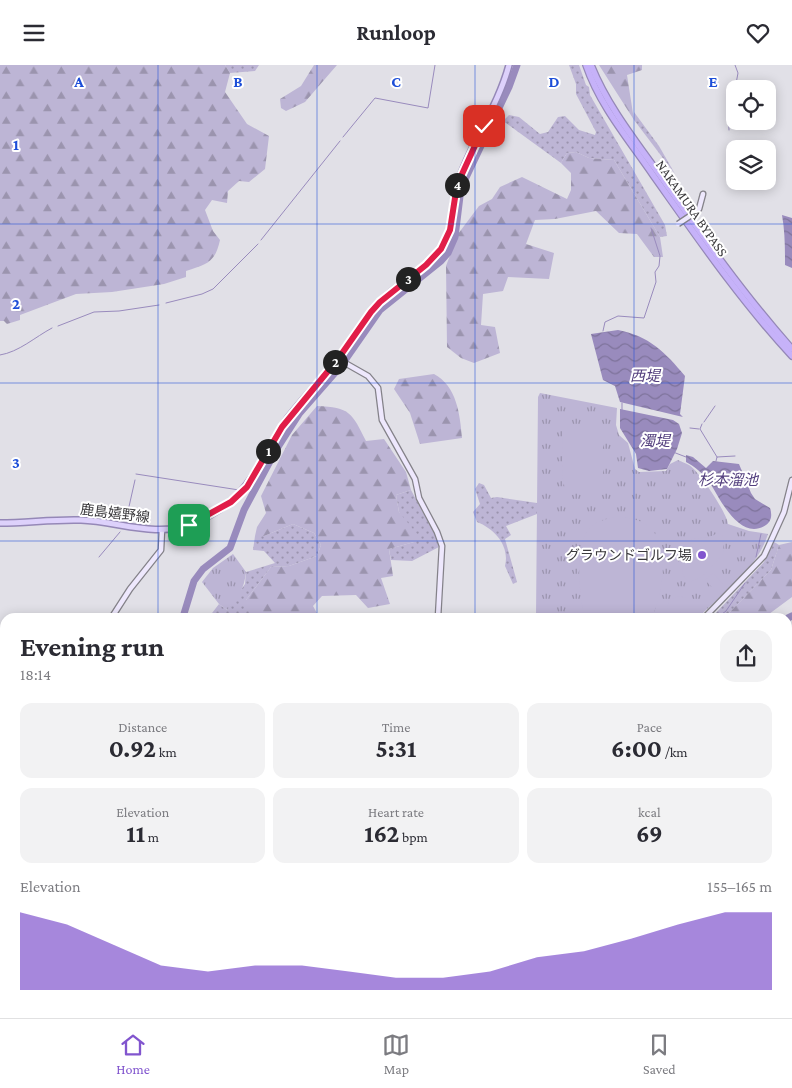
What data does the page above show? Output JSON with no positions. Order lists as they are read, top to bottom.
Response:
{
  "streets": {
    "highway": ["NAKAMURA BYPASS"],
    "main road": ["鹿島嬉野線"]
  },
  "water": ["西堤", "濁堤", "杉本溜池"],
  "places": ["グラウンドゴルフ場"],
  "page": {
    "header": "Runloop",
    "pins": [
      "4",
      "3",
      "2",
      "1"
    ],
    "heading": ["Evening run", "18:14"],
    "stats": [
      ["Distance", "0.92 km"],
      ["Time", "5:31"],
      ["Pace", "6:00 /km"],
      ["Elevation", "11 m"],
      ["Heart rate", "162 bpm"],
      ["kcal", "69"]
    ],
    "chart": ["Elevation", "155–165 m"],
    "tabs": ["Home", "Map", "Saved"]
  },
  "grid": {
    "columns": [
      "A",
      "B",
      "C",
      "D",
      "E"
    ],
    "rows": ["1", "2", "3"]
  }
}
